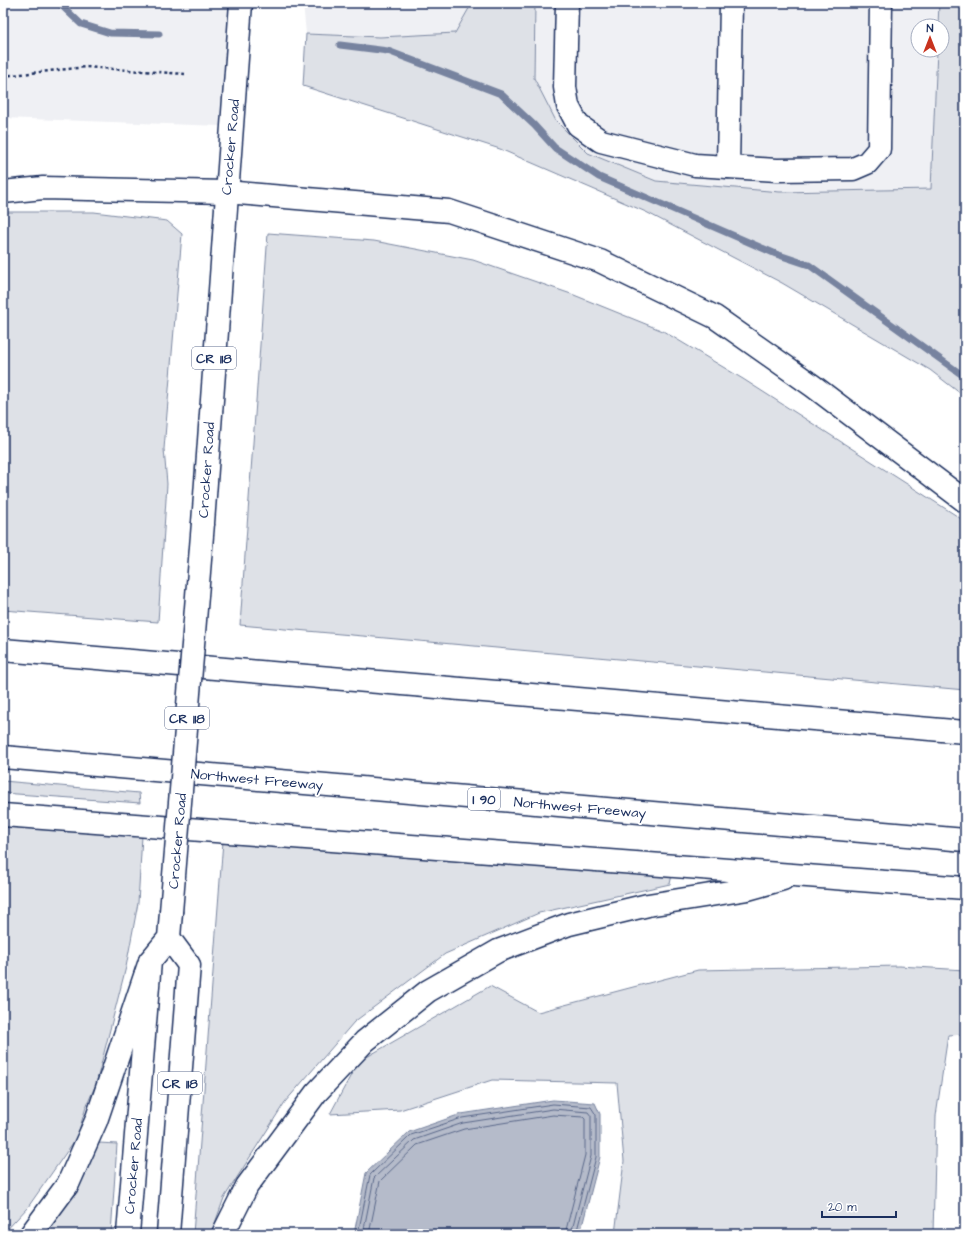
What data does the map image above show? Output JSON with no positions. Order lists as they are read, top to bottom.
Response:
{
  "streets": {
    "main road": [
      "Crocker Road",
      "CR 118",
      "Northwest Freeway",
      "I 90"
    ]
  },
  "crossings": [
    ["Crocker Road", "CR 118"]
  ],
  "scale_bar": "20 m",
  "north": "top"
}
